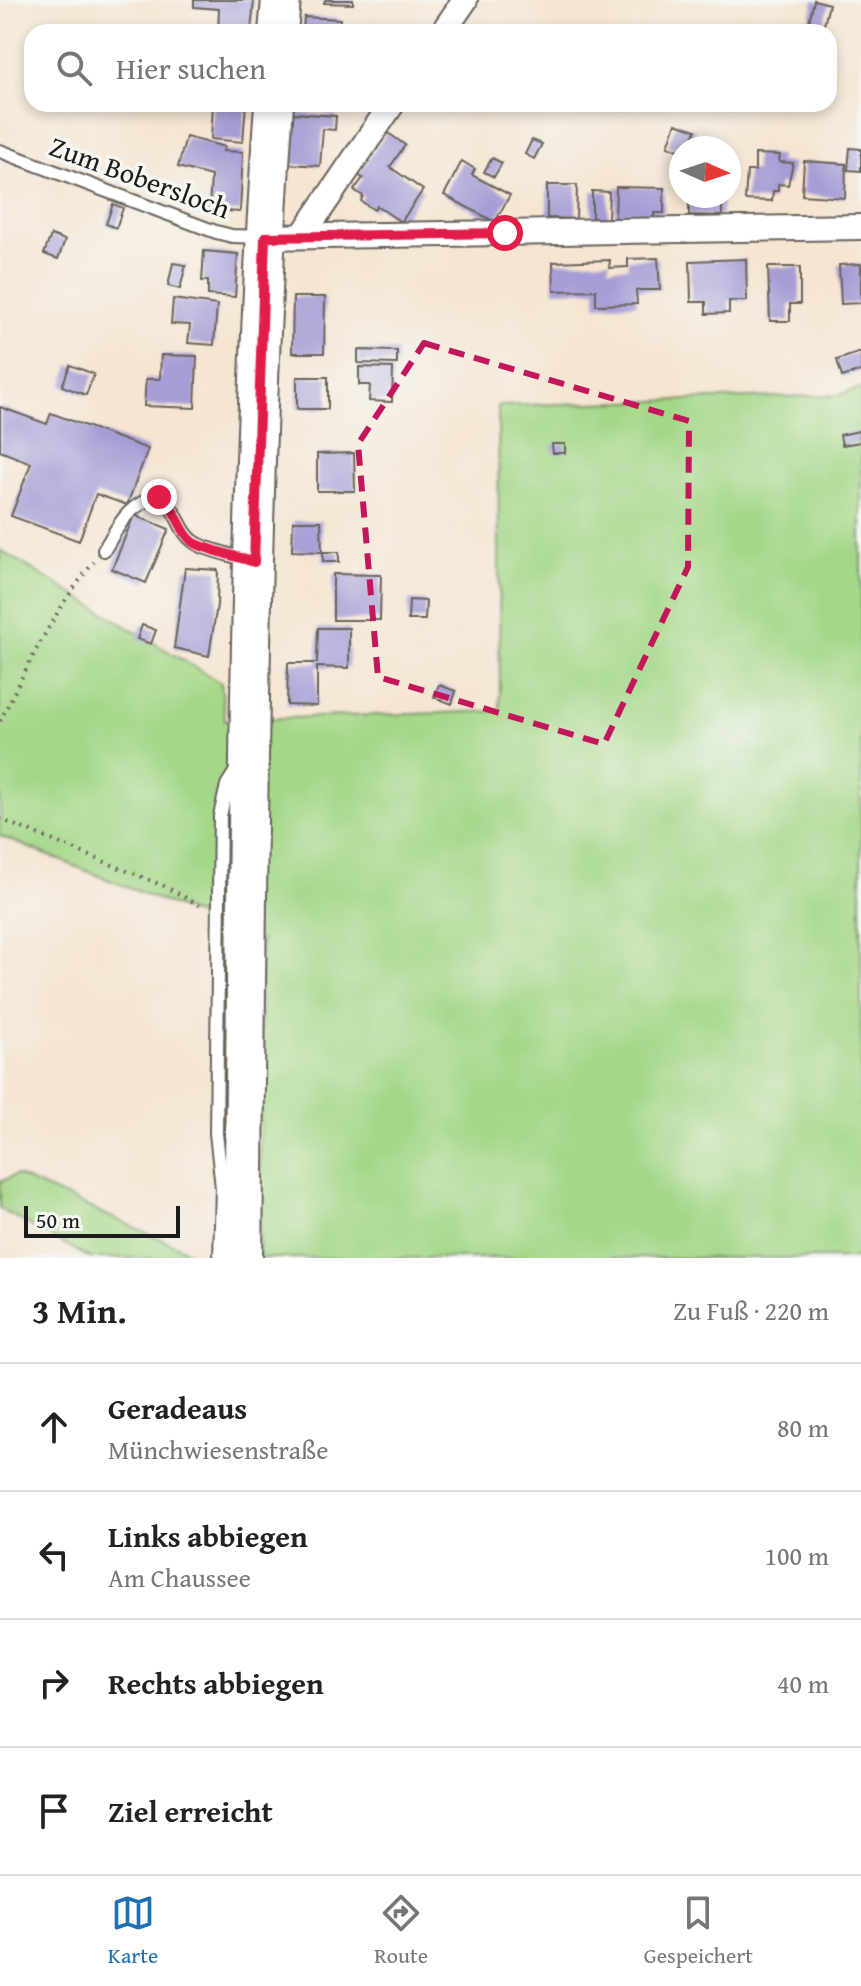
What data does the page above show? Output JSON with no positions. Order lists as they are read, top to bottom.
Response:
{
  "streets": {
    "lane": ["Zum Bobersloch"]
  },
  "scale_bar": "50 m",
  "north": "right",
  "page": {
    "search": "Hier suchen",
    "scale": "50 m",
    "heading": ["3 Min.", "Zu Fuß · 220 m"],
    "list": [
      ["Geradeaus", "Münchwiesenstraße", "80 m"],
      ["Links abbiegen", "Am Chaussee", "100 m"],
      ["Rechts abbiegen", "40 m"],
      "Ziel erreicht"
    ],
    "nav": ["Karte", "Route", "Gespeichert"]
  }
}
